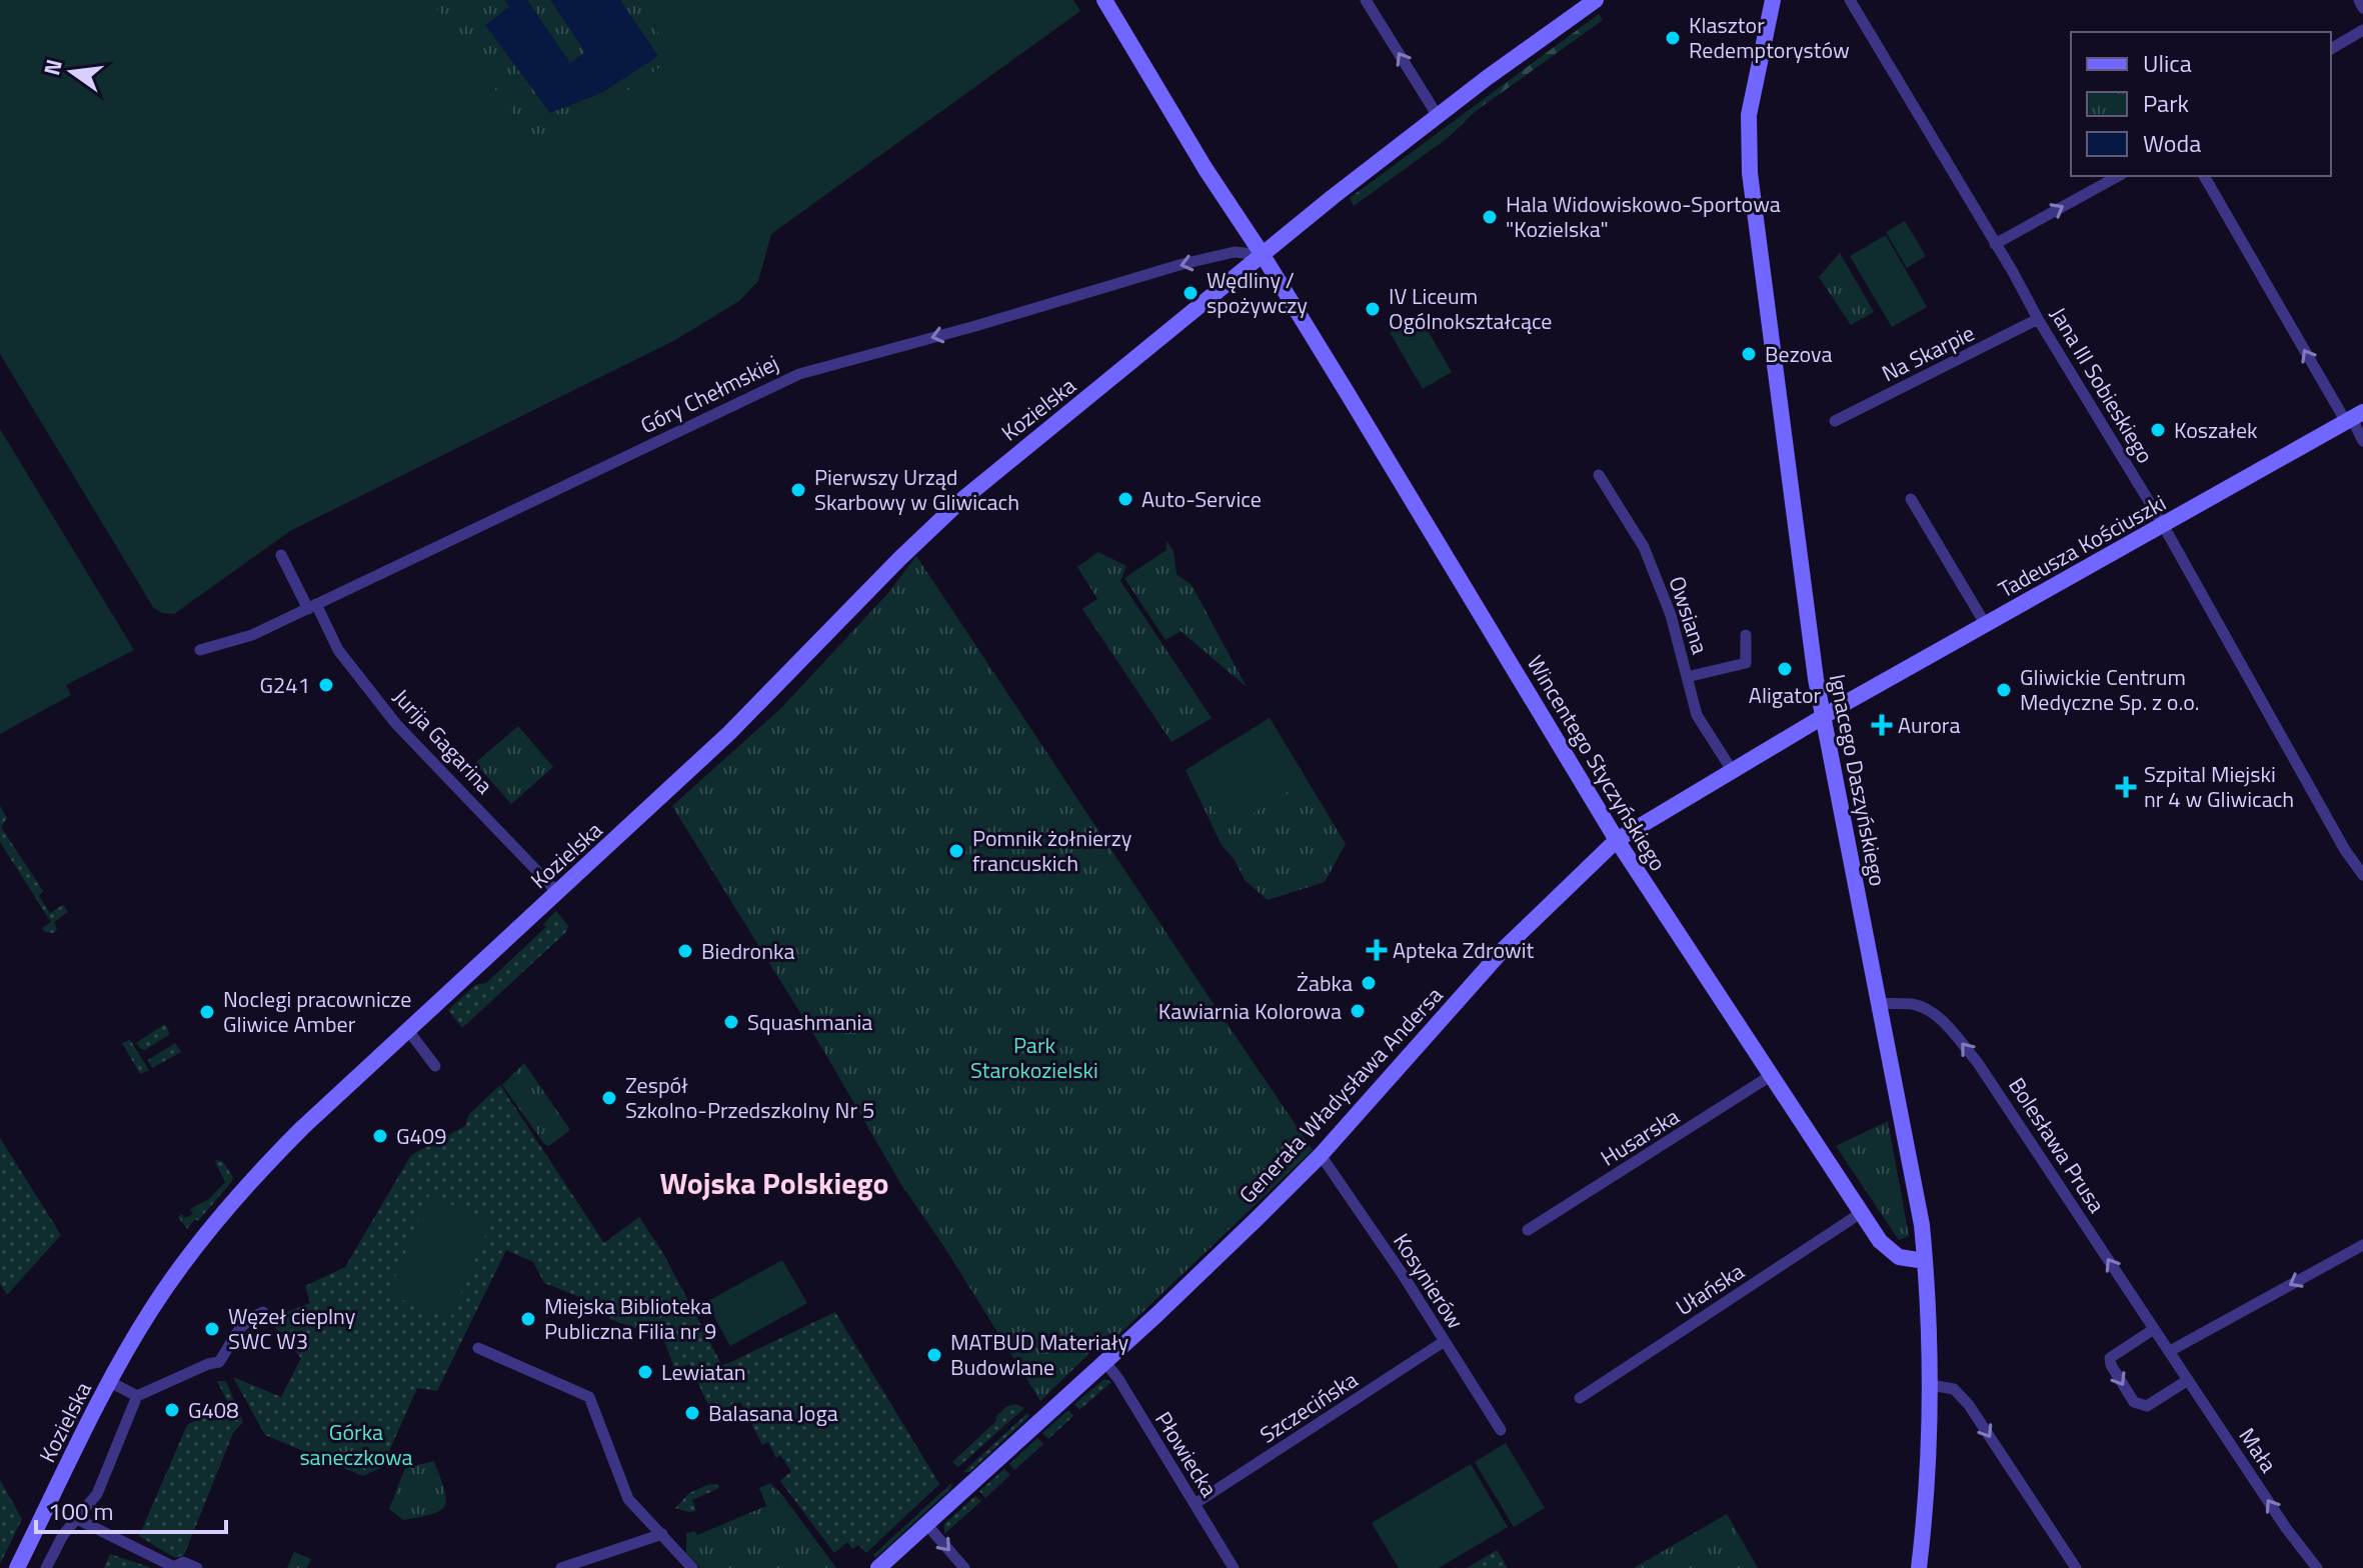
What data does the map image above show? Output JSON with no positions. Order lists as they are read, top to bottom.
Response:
{
  "streets": {
    "street": [
      "Na Skarpie",
      "Jana III Sobieskiego",
      "Góry Chełmskiej",
      "Kozielska",
      "Tadeusza Kościuszki",
      "Owsiana",
      "Jurija Gagarina",
      "Wincentego Styczyńskiego",
      "Ignacego Daszyńskiego",
      "Generała Władysława Andersa",
      "Husarska",
      "Bolesława Prusa",
      "Kosynierów",
      "Ułańska",
      "Szczecińska",
      "Mała",
      "Płowiecka"
    ]
  },
  "crossings": [
    ["Na Skarpie", "Jana III Sobieskiego"],
    ["Jana III Sobieskiego", "Tadeusza Kościuszki"],
    ["Góry Chełmskiej", "Kozielska"],
    ["Góry Chełmskiej", "Jurija Gagarina"],
    ["Góry Chełmskiej", "Wincentego Styczyńskiego"],
    ["Kozielska", "Jurija Gagarina"],
    ["Kozielska", "Wincentego Styczyńskiego"],
    ["Tadeusza Kościuszki", "Ignacego Daszyńskiego"],
    ["Tadeusza Kościuszki", "Generała Władysława Andersa"],
    ["Owsiana", "Generała Władysława Andersa"],
    ["Wincentego Styczyńskiego", "Ignacego Daszyńskiego"],
    ["Wincentego Styczyńskiego", "Generała Władysława Andersa"],
    ["Wincentego Styczyńskiego", "Husarska"],
    ["Wincentego Styczyńskiego", "Ułańska"],
    ["Ignacego Daszyńskiego", "Generała Władysława Andersa"],
    ["Ignacego Daszyńskiego", "Bolesława Prusa"],
    ["Generała Władysława Andersa", "Kosynierów"],
    ["Generała Władysława Andersa", "Płowiecka"],
    ["Bolesława Prusa", "Mała"],
    ["Kosynierów", "Szczecińska"],
    ["Szczecińska", "Płowiecka"]
  ],
  "one_way": ["Góry Chełmskiej", "Bolesława Prusa", "Mała"],
  "districts": ["Wojska Polskiego"],
  "parks": ["Park Starokozielski", "Górka saneczkowa"],
  "places": {
    "other": [
      "Klasztor Redemptorystów",
      "Hala Widowiskowo-Sportowa \"Kozielska\"",
      "Wędliny / spożywczy",
      "IV Liceum Ogólnokształcące",
      "Bezova",
      "Koszałek",
      "Pierwszy Urząd Skarbowy w Gliwicach",
      "Auto-Service",
      "Aligator",
      "G241",
      "Gliwickie Centrum Medyczne Sp. z o.o.",
      "Pomnik żołnierzy francuskich",
      "Biedronka",
      "Żabka",
      "Kawiarnia Kolorowa",
      "Noclegi pracownicze Gliwice Amber",
      "Squashmania",
      "Zespół Szkolno-Przedszkolny Nr 5",
      "G409",
      "Miejska Biblioteka Publiczna Filia nr 9",
      "Węzeł cieplny SWC W3",
      "MATBUD Materiały Budowlane",
      "Lewiatan",
      "G408",
      "Balasana Joga"
    ],
    "health": ["Aurora", "Szpital Miejski nr 4 w Gliwicach", "Apteka Zdrowit"]
  },
  "legend": ["Ulica", "Park", "Woda"],
  "scale_bar": "100 m",
  "north": "left"
}
